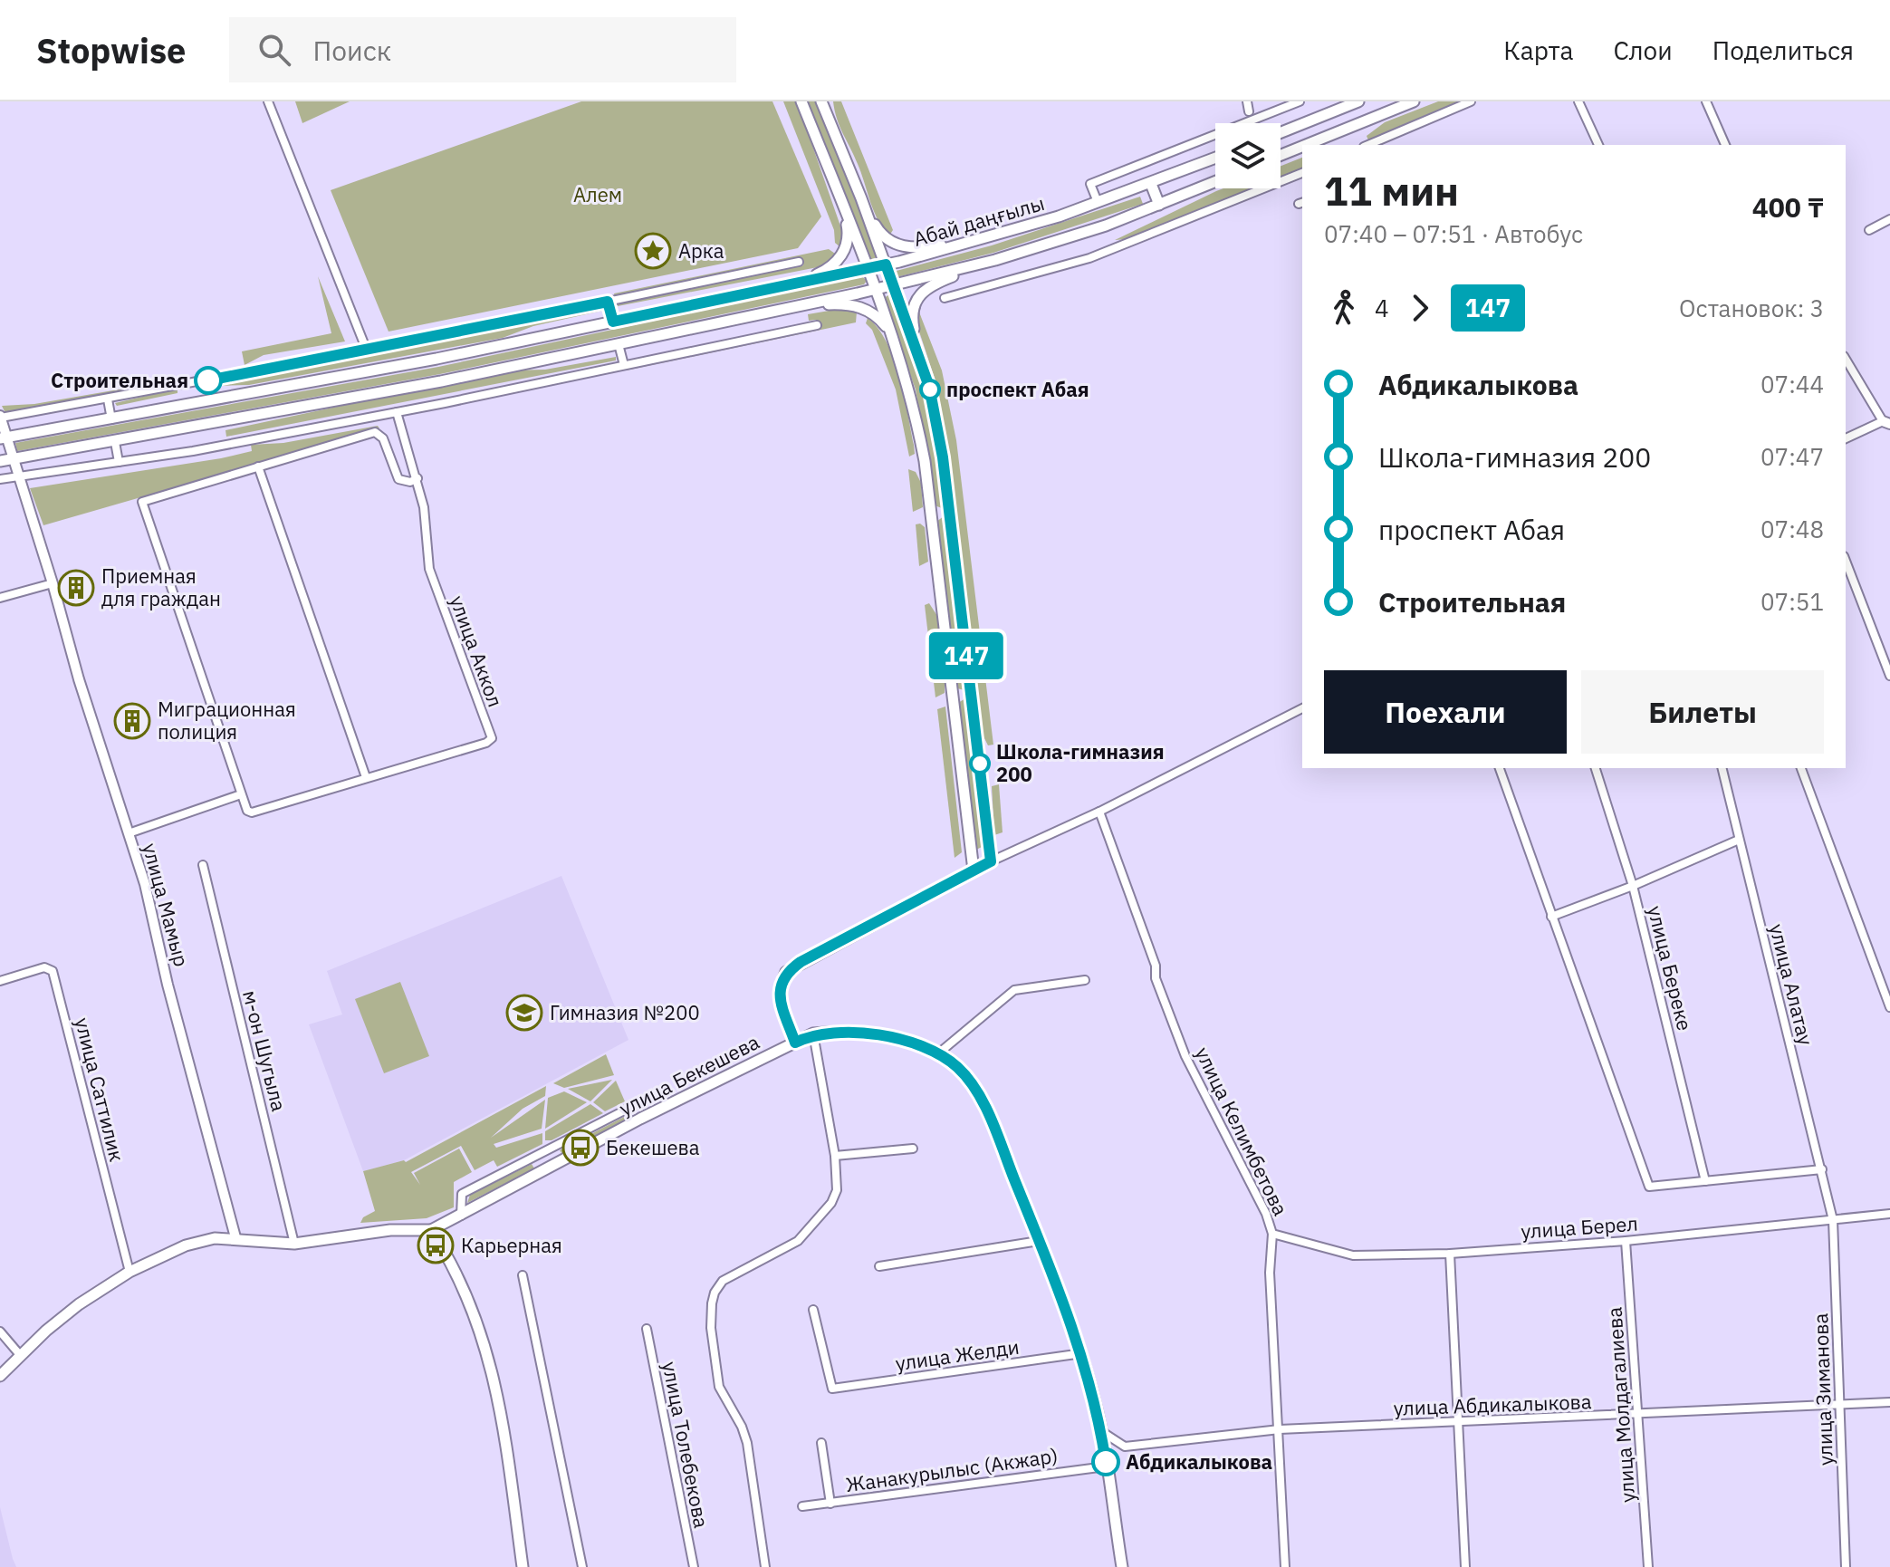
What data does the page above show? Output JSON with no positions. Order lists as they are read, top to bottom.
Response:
{
  "streets": {
    "main road": ["Абай даңғылы", "улица Бекешева"],
    "street": [
      "улица Аккол",
      "улица Мамыр",
      "улица Береке",
      "улица Алатау",
      "м-он Шугыла",
      "улица Саттилик",
      "улица Келимбетова",
      "улица Берел",
      "улица Желди",
      "улица Зиманова",
      "улица Абдикалыкова",
      "улица Молдагалиева",
      "улица Толебекова",
      "Жанакурылыс (Акжар)"
    ]
  },
  "crossings": [
    ["Абай даңғылы", "улица Мамыр"],
    ["улица Алатау", "улица Зиманова"],
    ["улица Бекешева", "улица Желди"],
    ["улица Бекешева", "улица Абдикалыкова"],
    ["улица Бекешева", "Жанакурылыс (Акжар)"],
    ["улица Келимбетова", "улица Берел"],
    ["улица Келимбетова", "улица Абдикалыкова"],
    ["улица Берел", "улица Зиманова"],
    ["улица Берел", "улица Молдагалиева"],
    ["улица Зиманова", "улица Абдикалыкова"],
    ["улица Абдикалыкова", "улица Молдагалиева"]
  ],
  "parks": ["Алем"],
  "places": {
    "place": ["Арка"],
    "other": [
      "Строительная",
      "проспект Абая",
      "Школа-гимназия 200",
      "Абдикалыкова"
    ],
    "building": ["Приемная для граждан", "Миграционная полиция"],
    "school or university": ["Гимназия №200"],
    "bus stop": ["Бекешева", "Карьерная"]
  },
  "lines": ["bus line 147"],
  "page": {
    "header": "Stopwise",
    "search": "Поиск",
    "nav": ["Карта", "Слои", "Поделиться"],
    "on_map": "147",
    "heading": ["11 мин", "07:40 – 07:51 · Автобус", "400 ₸"],
    "legs": ["4", "147", "Остановок: 3"],
    "list": [
      {
        "name": "Абдикалыкова",
        "value": "07:44"
      },
      {
        "name": "Школа-гимназия 200",
        "value": "07:47"
      },
      {
        "name": "проспект Абая",
        "value": "07:48"
      },
      {
        "name": "Строительная",
        "value": "07:51"
      }
    ],
    "buttons": ["Поехали", "Билеты"]
  }
}
